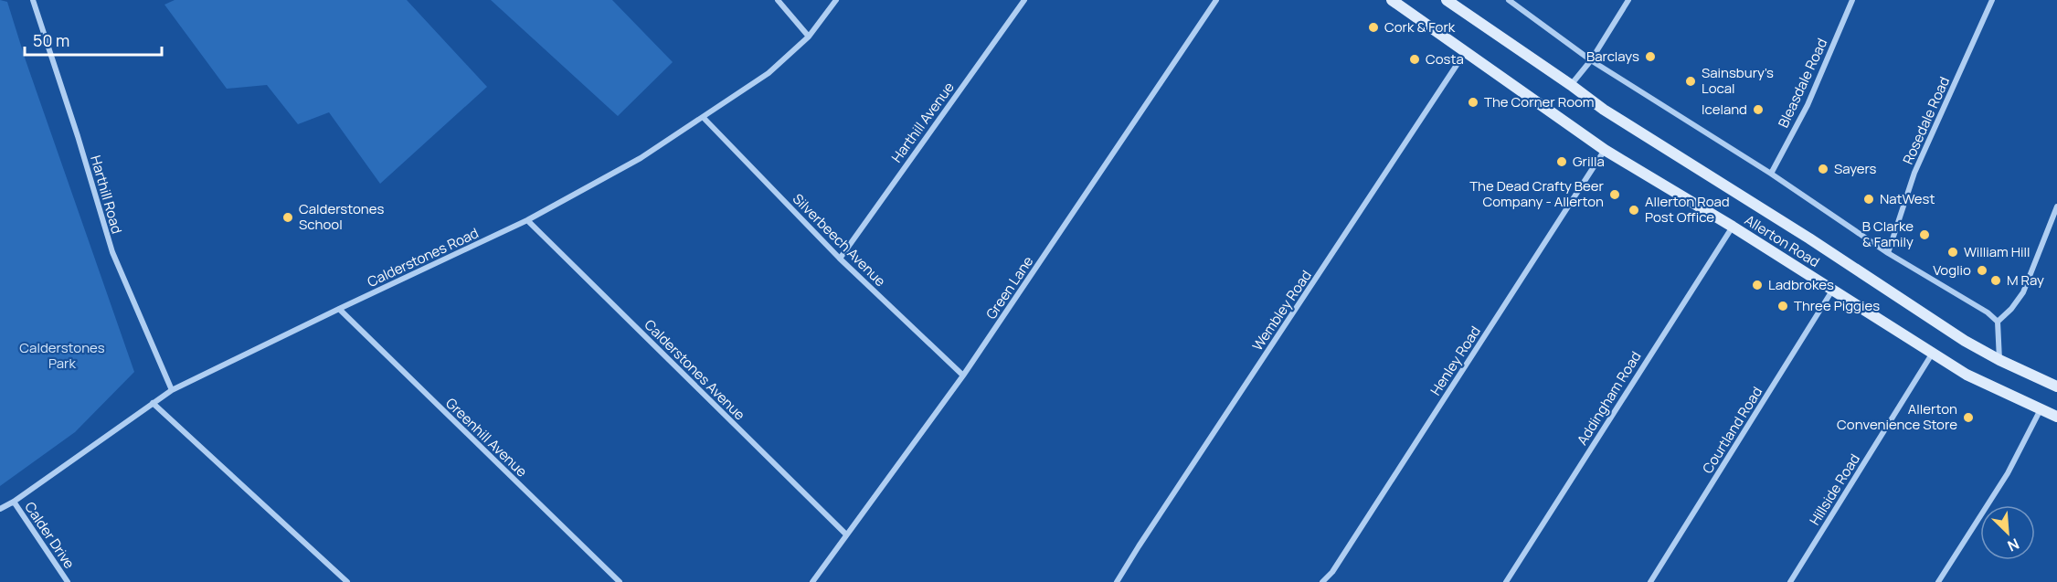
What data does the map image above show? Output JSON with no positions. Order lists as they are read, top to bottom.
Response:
{
  "streets": {
    "main road": ["Allerton Road"],
    "street": [
      "Bleasdale Road",
      "Rosedale Road",
      "Harthill Avenue",
      "Harthill Road",
      "Silverbeech Avenue",
      "Calderstones Road",
      "Green Lane",
      "Wembley Road",
      "Henley Road",
      "Calderstones Avenue",
      "Addingham Road",
      "Courtland Road",
      "Greenhill Avenue",
      "Hillside Road",
      "Calder Drive"
    ]
  },
  "crossings": [
    ["Harthill Avenue", "Silverbeech Avenue"],
    ["Harthill Road", "Calderstones Road"],
    ["Silverbeech Avenue", "Calderstones Road"],
    ["Silverbeech Avenue", "Green Lane"],
    ["Allerton Road", "Wembley Road"],
    ["Allerton Road", "Henley Road"],
    ["Allerton Road", "Addingham Road"],
    ["Allerton Road", "Courtland Road"],
    ["Allerton Road", "Hillside Road"],
    ["Calderstones Road", "Calderstones Avenue"],
    ["Calderstones Road", "Greenhill Avenue"],
    ["Calderstones Road", "Calder Drive"],
    ["Green Lane", "Calderstones Avenue"]
  ],
  "parks": ["Calderstones Park"],
  "places": [
    "Cork & Fork",
    "Barclays",
    "Costa",
    "Sainsbury's Local",
    "The Corner Room",
    "Iceland",
    "Grilla",
    "Sayers",
    "The Dead Crafty Beer Company - Allerton",
    "NatWest",
    "Allerton Road Post Office",
    "Calderstones School",
    "B Clarke & Family",
    "William Hill",
    "Voglio",
    "M Ray",
    "Ladbrokes",
    "Three Piggies",
    "Allerton Convenience Store"
  ],
  "scale_bar": "50 m",
  "north": "bottom right"
}
